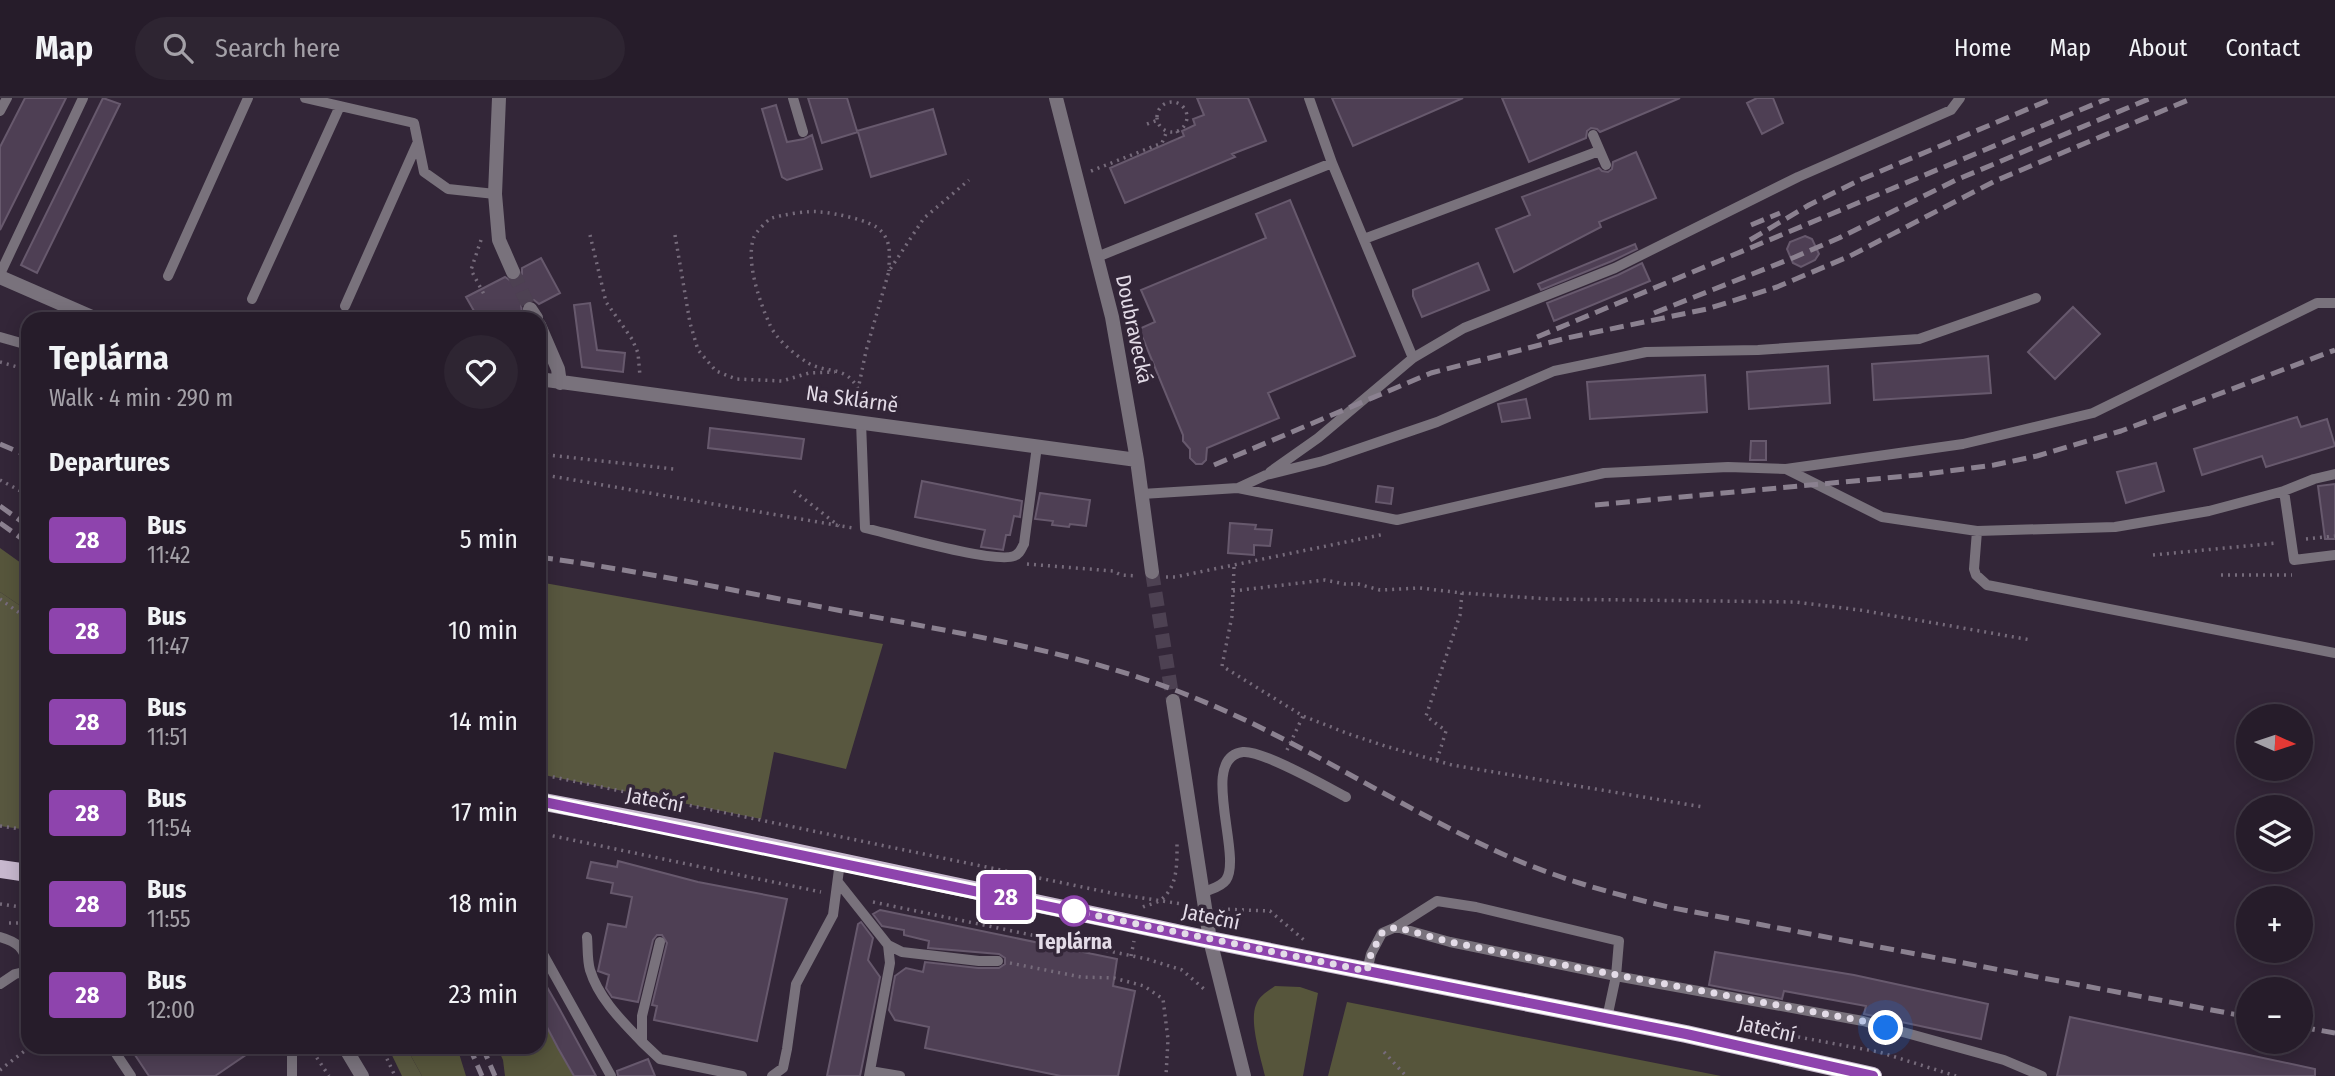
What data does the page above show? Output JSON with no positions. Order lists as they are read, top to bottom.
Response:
{
  "streets": {
    "main road": ["Jateční"],
    "street": ["Doubravecká", "Na Sklárně"]
  },
  "crossings": [
    ["Doubravecká", "Na Sklárně"]
  ],
  "places": ["Teplárna"],
  "lines": ["bus line 28"],
  "north": "right",
  "page": {
    "header": "Map",
    "search": "Search here",
    "nav": [
      "Home",
      "Map",
      "About",
      "Contact"
    ],
    "on_map": "28",
    "heading": [
      ["Teplárna", "Walk · 4 min · 290 m"],
      "Departures"
    ],
    "list": [
      {
        "mark": "28",
        "name": "Bus",
        "note": "11:42",
        "value": "5 min"
      },
      {
        "mark": "28",
        "name": "Bus",
        "note": "11:47",
        "value": "10 min"
      },
      {
        "mark": "28",
        "name": "Bus",
        "note": "11:51",
        "value": "14 min"
      },
      {
        "mark": "28",
        "name": "Bus",
        "note": "11:54",
        "value": "17 min"
      },
      {
        "mark": "28",
        "name": "Bus",
        "note": "11:55",
        "value": "18 min"
      },
      {
        "mark": "28",
        "name": "Bus",
        "note": "12:00",
        "value": "23 min"
      }
    ],
    "map_buttons": ["+", "−"]
  }
}
